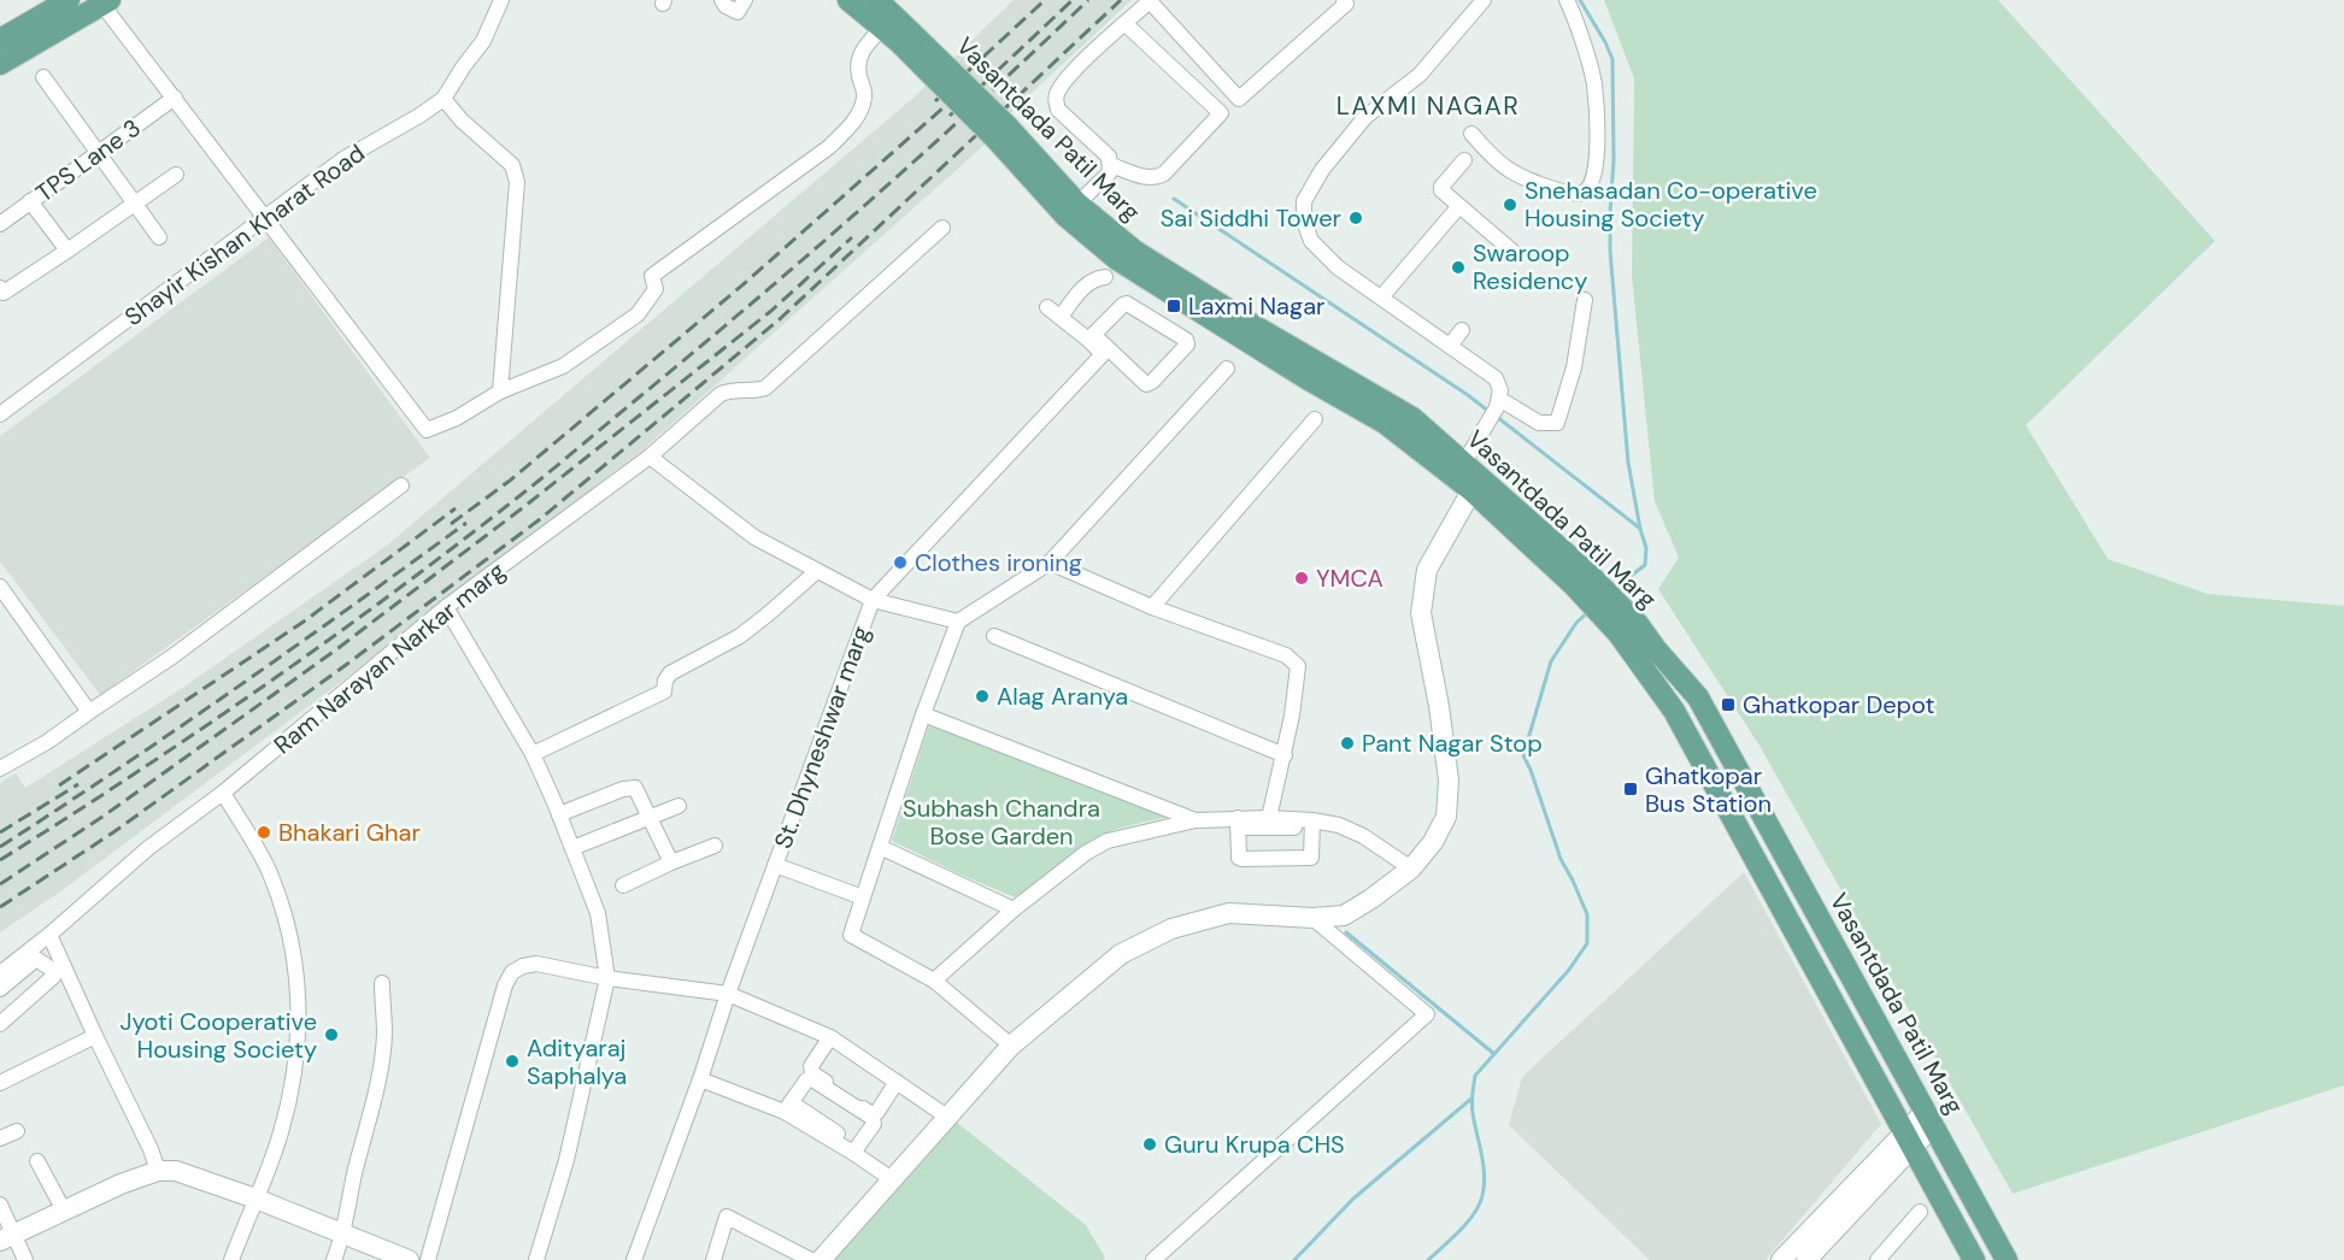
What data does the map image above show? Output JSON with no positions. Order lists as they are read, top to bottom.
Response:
{
  "streets": {
    "main road": ["Vasantdada Patil Marg"],
    "street": [
      "TPS Lane 3",
      "Shayir Kishan Kharat Road",
      "Ram Narayan Narkar marg",
      "St. Dhyneshwar marg"
    ]
  },
  "districts": ["LAXMI NAGAR"],
  "parks": ["Subhash Chandra Bose Garden"],
  "places": {
    "other": [
      "Snehasadan Co-operative Housing Society",
      "Sai Siddhi Tower",
      "Swaroop Residency",
      "Clothes ironing",
      "YMCA",
      "Alag Aranya",
      "Pant Nagar Stop",
      "Bhakari Ghar",
      "Jyoti Cooperative Housing Society",
      "Adityaraj Saphalya",
      "Guru Krupa CHS"
    ],
    "transit": ["Laxmi Nagar", "Ghatkopar Depot", "Ghatkopar Bus Station"]
  }
}
